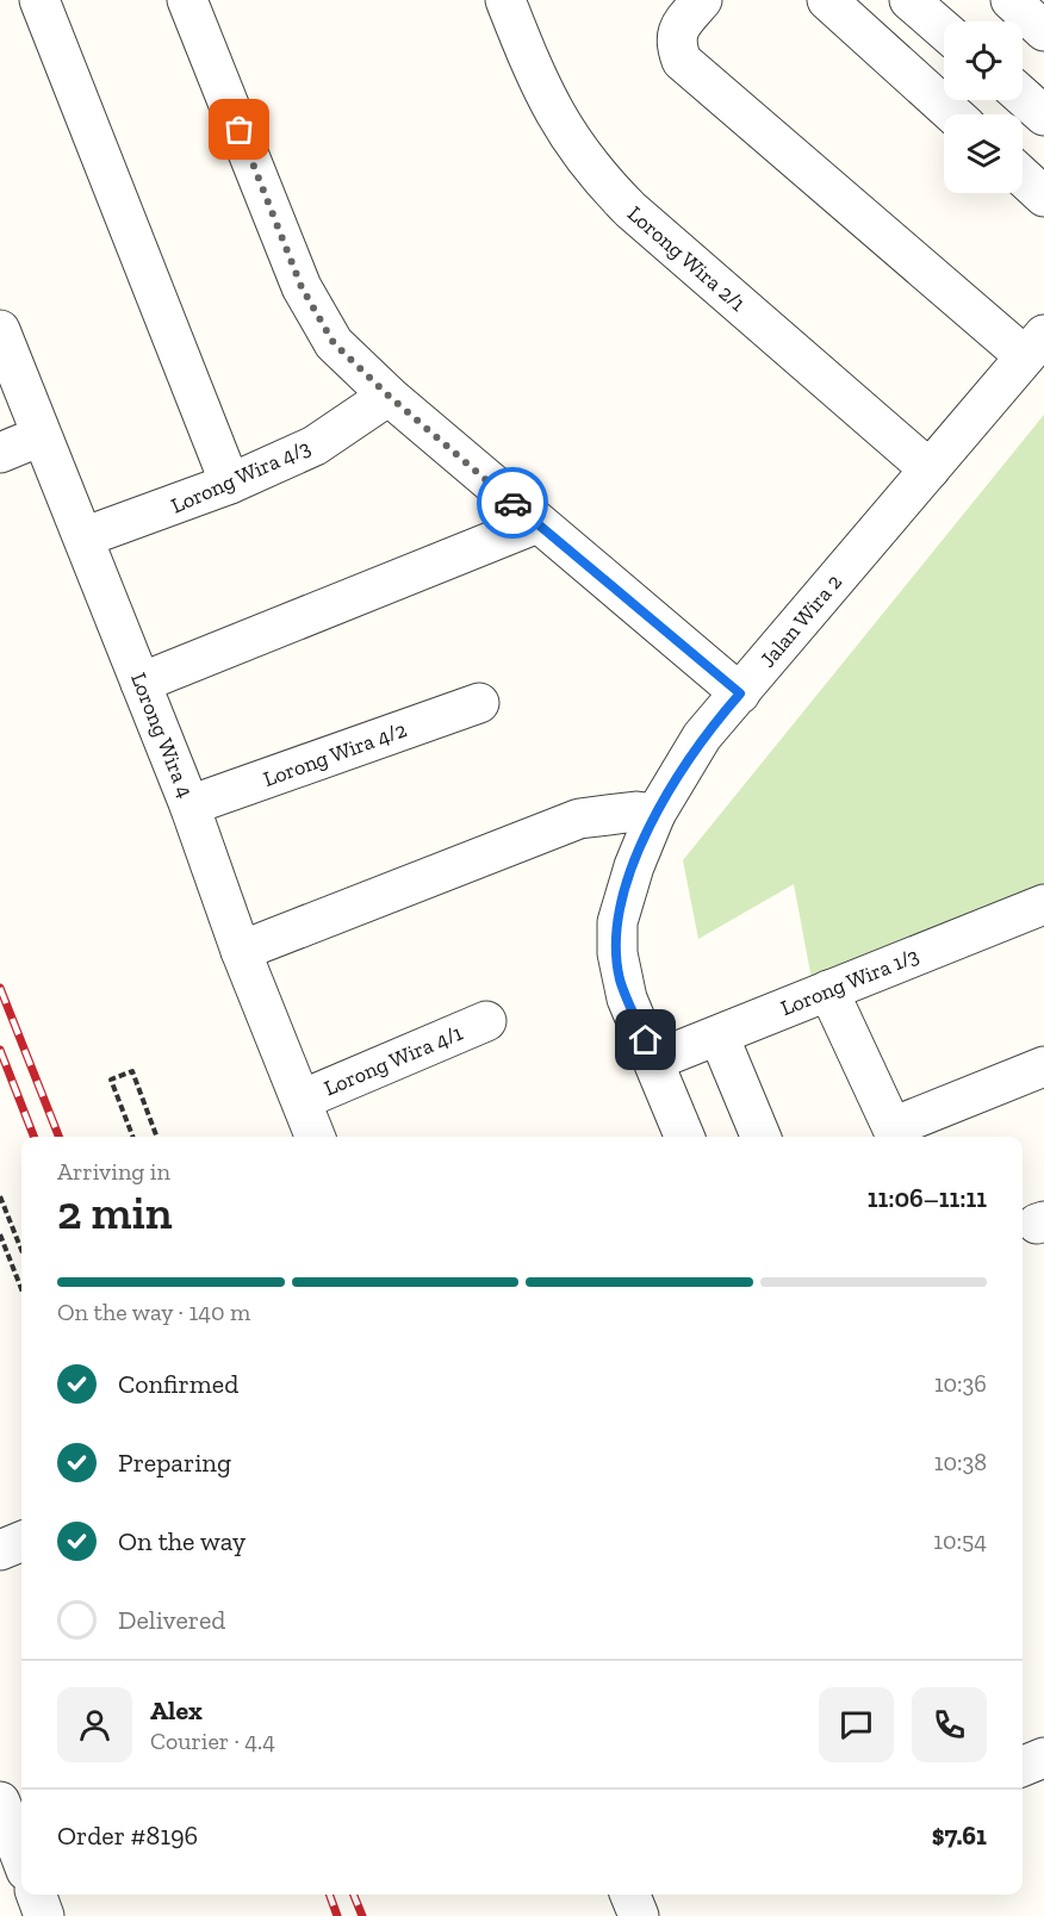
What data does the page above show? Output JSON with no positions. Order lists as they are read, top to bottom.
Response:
{
  "streets": {
    "street": [
      "Lorong Wira 2/1",
      "Lorong Wira 4/3",
      "Jalan Wira 2",
      "Lorong Wira 4",
      "Lorong Wira 4/2",
      "Lorong Wira 1/3",
      "Lorong Wira 4/1"
    ]
  },
  "crossings": [
    ["Lorong Wira 2/1", "Jalan Wira 2"],
    ["Lorong Wira 4/3", "Lorong Wira 4"],
    ["Jalan Wira 2", "Lorong Wira 1/3"],
    ["Lorong Wira 4", "Lorong Wira 4/2"],
    ["Lorong Wira 4", "Lorong Wira 4/1"]
  ],
  "page": {
    "heading": ["2 min", "Arriving in", "11:06–11:11"],
    "panel": [
      "Alex",
      "Courier · 4.4",
      "Order #8196",
      "$7.61"
    ],
    "bar": "On the way · 140 m",
    "list": [
      ["Confirmed", "10:36"],
      ["Preparing", "10:38"],
      ["On the way", "10:54"],
      "Delivered"
    ]
  }
}
